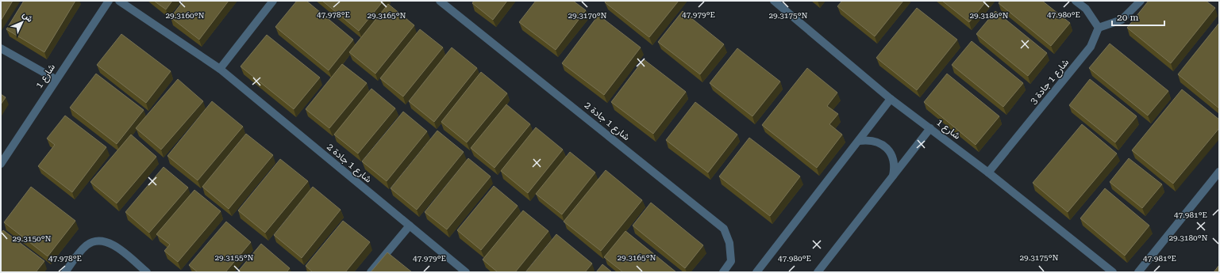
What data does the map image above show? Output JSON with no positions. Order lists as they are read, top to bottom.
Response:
{
  "streets": {
    "street": ["شارع 1", "شارع 1 جادة 3", "شارع 1 جادة 2"]
  },
  "crossings": [
    ["شارع 1", "شارع 1 جادة 3"]
  ],
  "scale_bar": "20 m",
  "north": "top right",
  "coordinates": [
    "47.978°E",
    "47.979°E",
    "47.980°E",
    "29.3175°N",
    "29.3180°N",
    "29.3160°N",
    "29.3165°N",
    "29.3170°N",
    "47.981°E",
    "29.3150°N",
    "29.3155°N"
  ]
}
